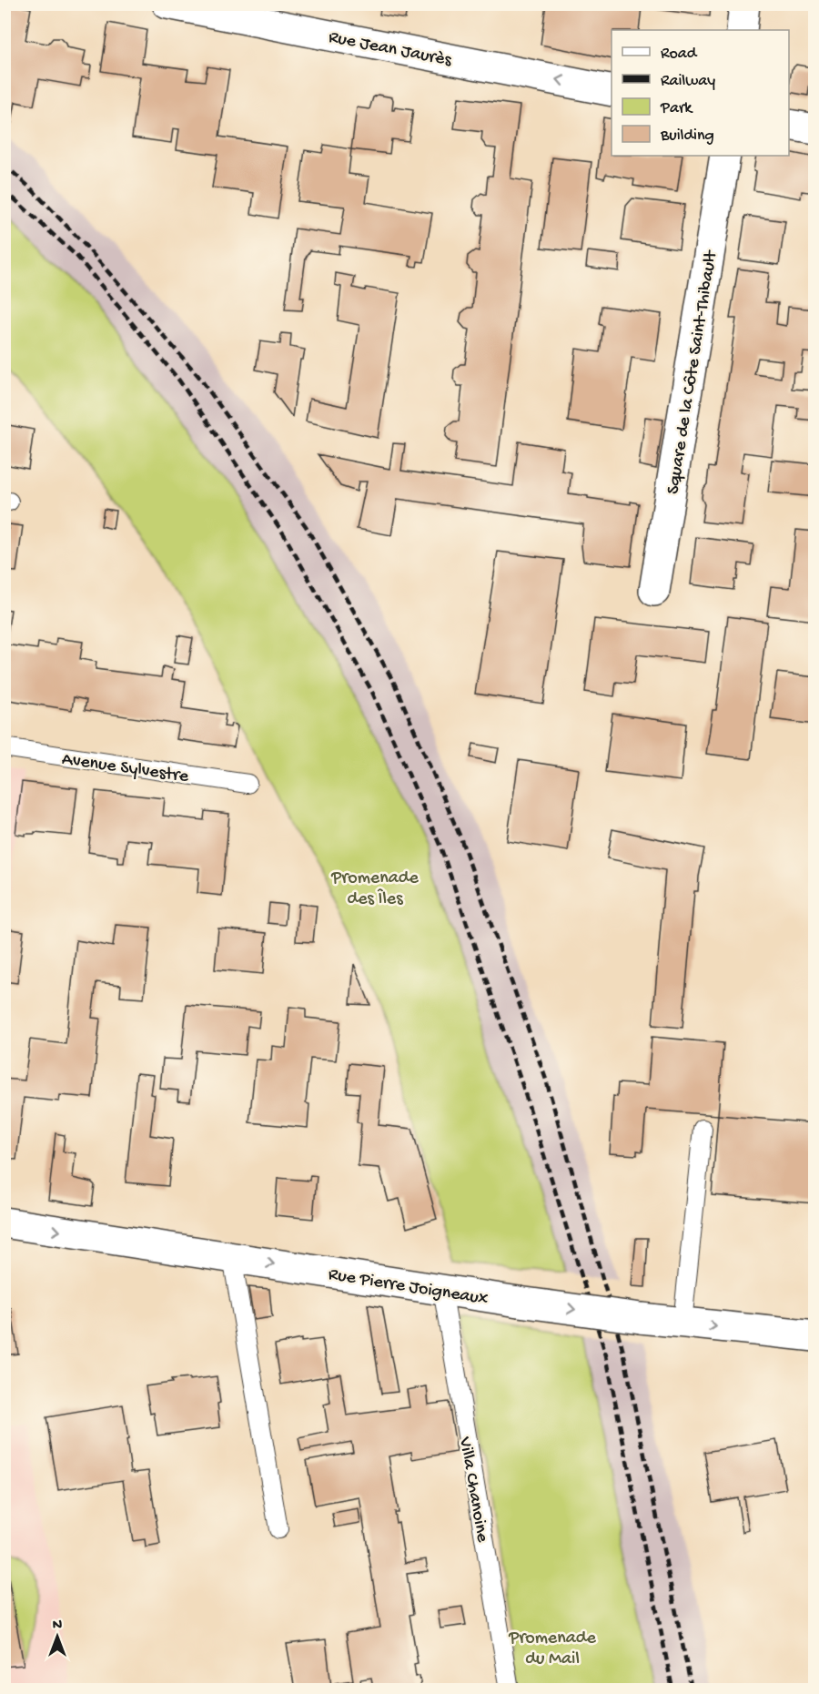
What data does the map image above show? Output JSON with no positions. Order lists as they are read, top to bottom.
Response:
{
  "streets": {
    "street": ["Rue Jean Jaurès", "Square de la Côte Saint-Thibault", "Rue Pierre Joigneaux"],
    "lane": ["Avenue Sylvestre", "Villa Chanoine"]
  },
  "crossings": [
    ["Rue Pierre Joigneaux", "Villa Chanoine"]
  ],
  "one_way": ["Rue Jean Jaurès", "Rue Pierre Joigneaux"],
  "parks": ["Promenade des Îles", "Promenade du Mail"],
  "legend": [
    "Road",
    "Railway",
    "Park",
    "Building"
  ],
  "north": "top"
}
